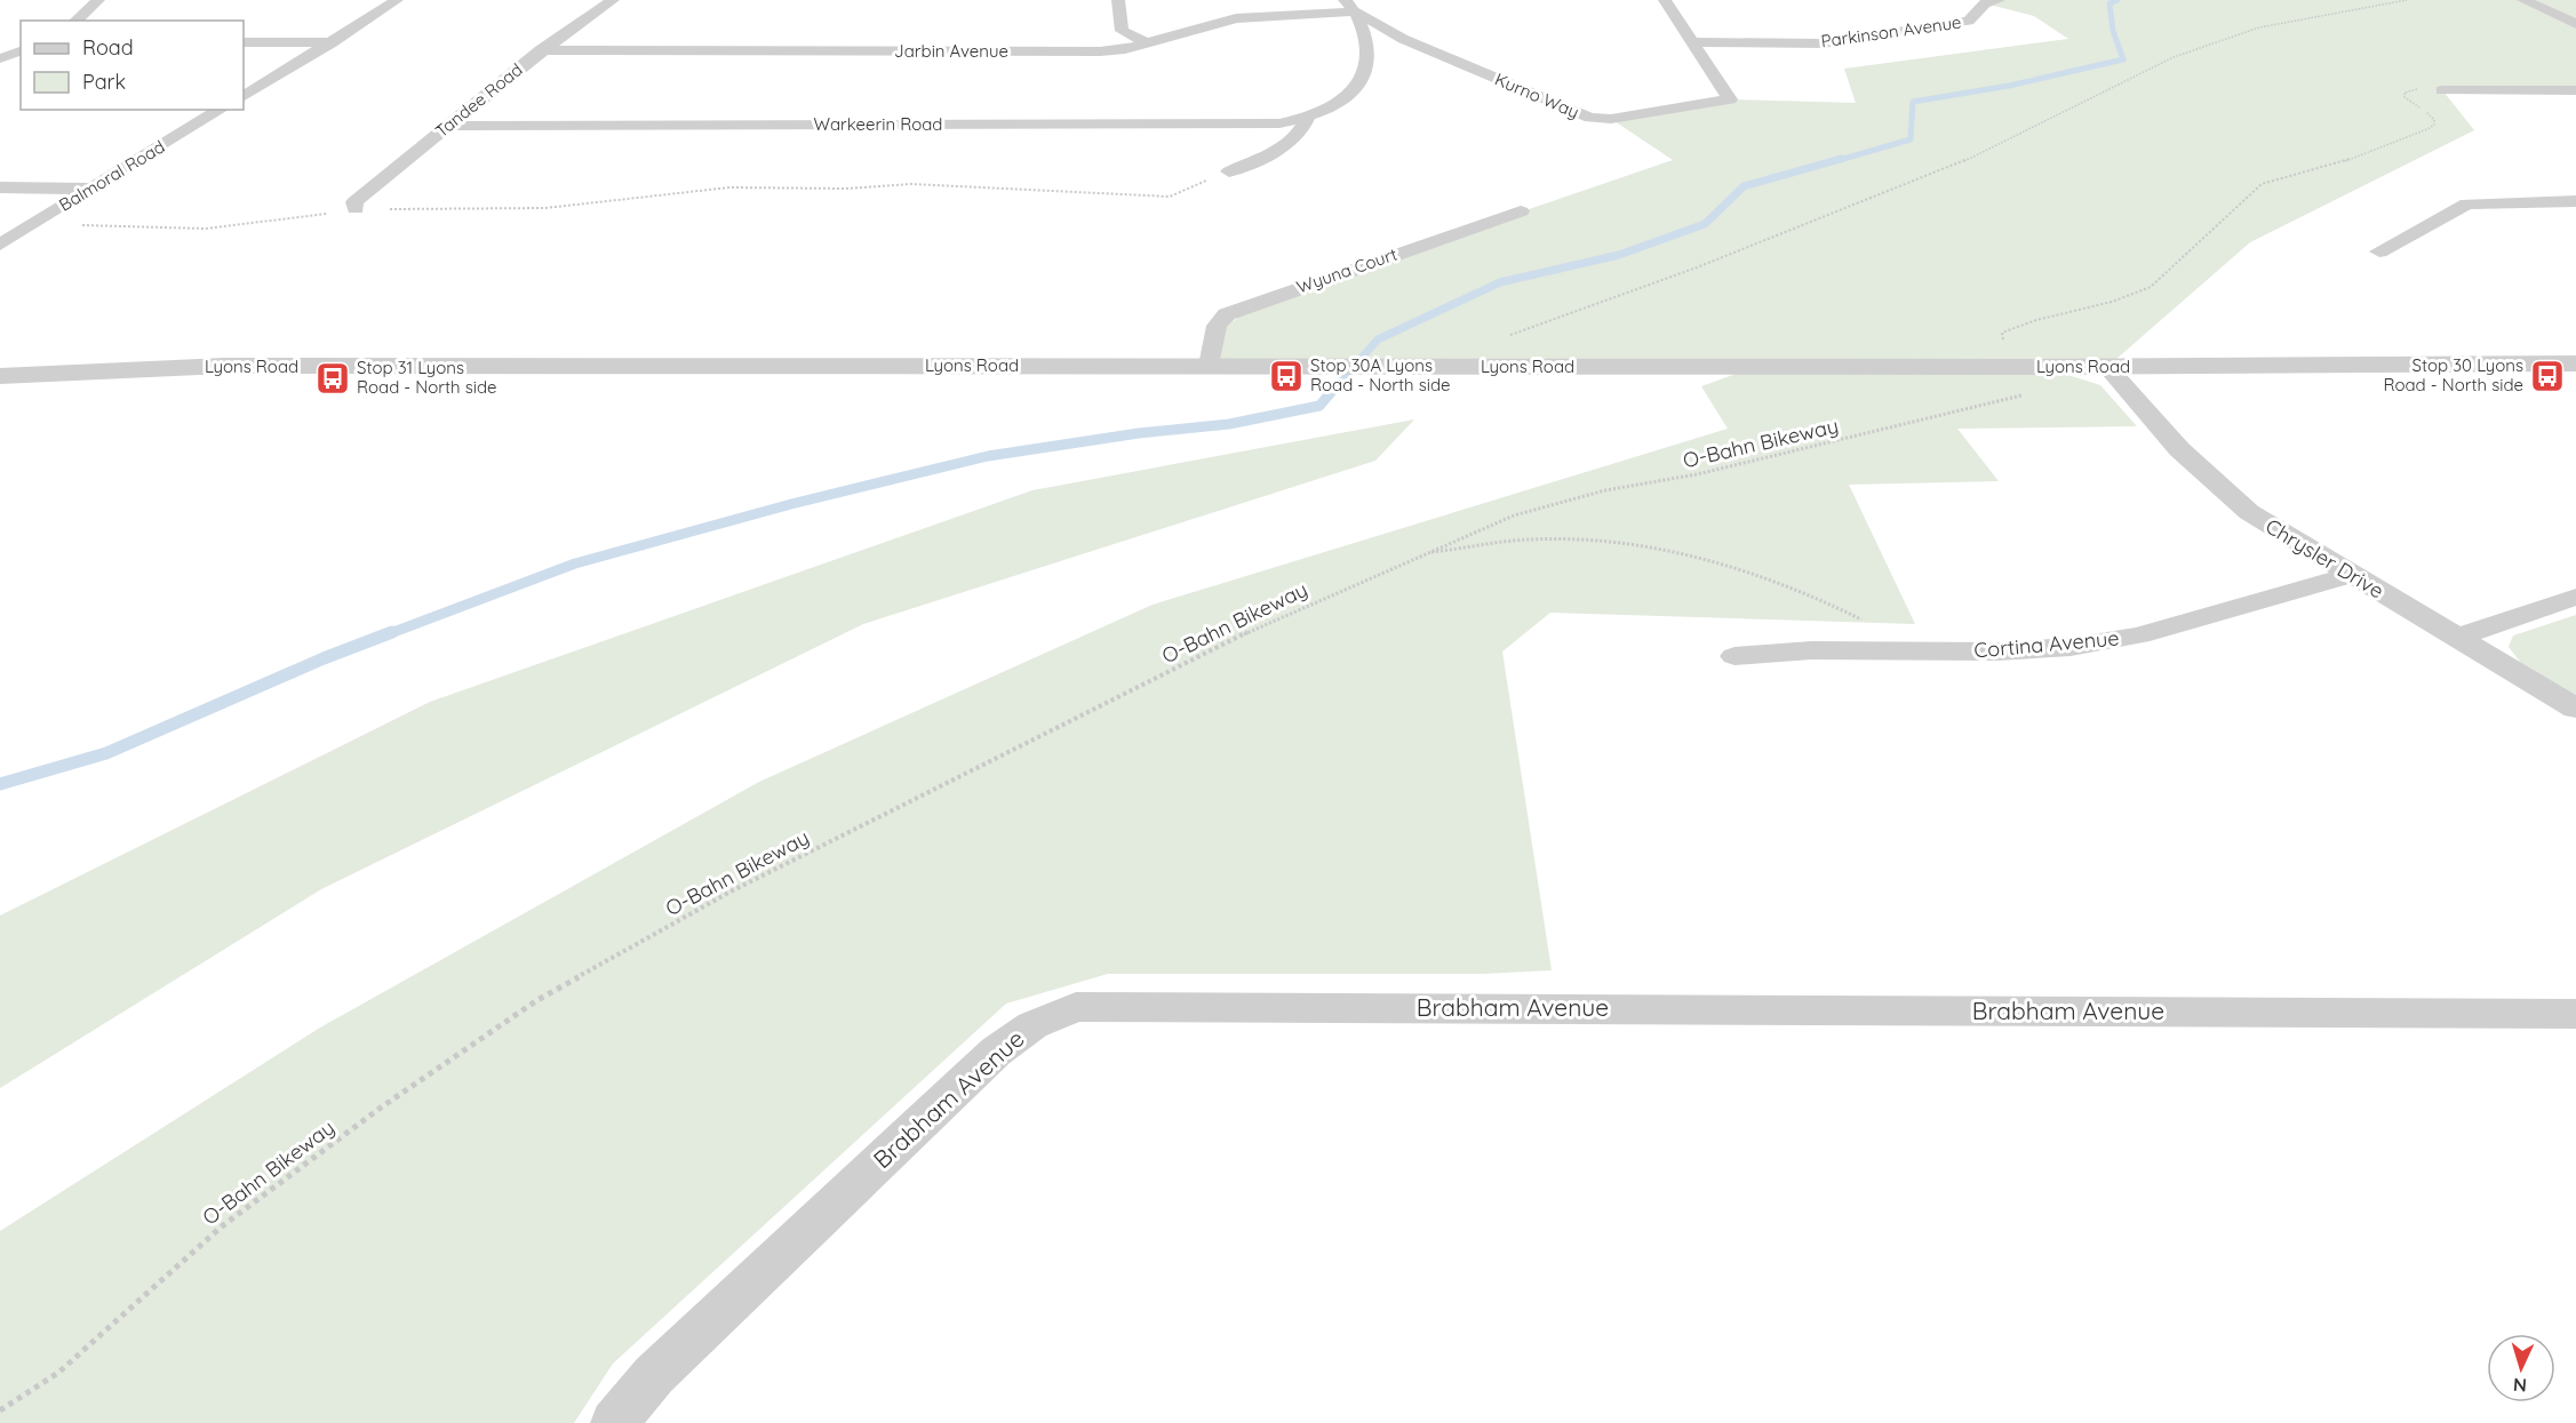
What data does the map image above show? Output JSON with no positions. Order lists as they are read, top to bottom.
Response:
{
  "streets": {
    "street": [
      "Parkinson Avenue",
      "Jarbin Avenue",
      "Kurno Way",
      "Tandee Road",
      "Warkeerin Road",
      "Balmoral Road",
      "Wyuna Court",
      "Lyons Road",
      "Chrysler Drive",
      "Cortina Avenue",
      "Brabham Avenue"
    ],
    "path": ["O-Bahn Bikeway"]
  },
  "crossings": [
    ["Parkinson Avenue", "Kurno Way"],
    ["Jarbin Avenue", "Kurno Way"],
    ["Jarbin Avenue", "Tandee Road"],
    ["Tandee Road", "Warkeerin Road"],
    ["Wyuna Court", "Lyons Road"],
    ["Lyons Road", "O-Bahn Bikeway"],
    ["Lyons Road", "Chrysler Drive"],
    ["Chrysler Drive", "Cortina Avenue"]
  ],
  "places": {
    "bus stop": ["Stop 30A Lyons Road - North side", "Stop 30 Lyons Road - North side", "Stop 31 Lyons Road - North side"]
  },
  "legend": ["Road", "Park"],
  "north": "bottom"
}
